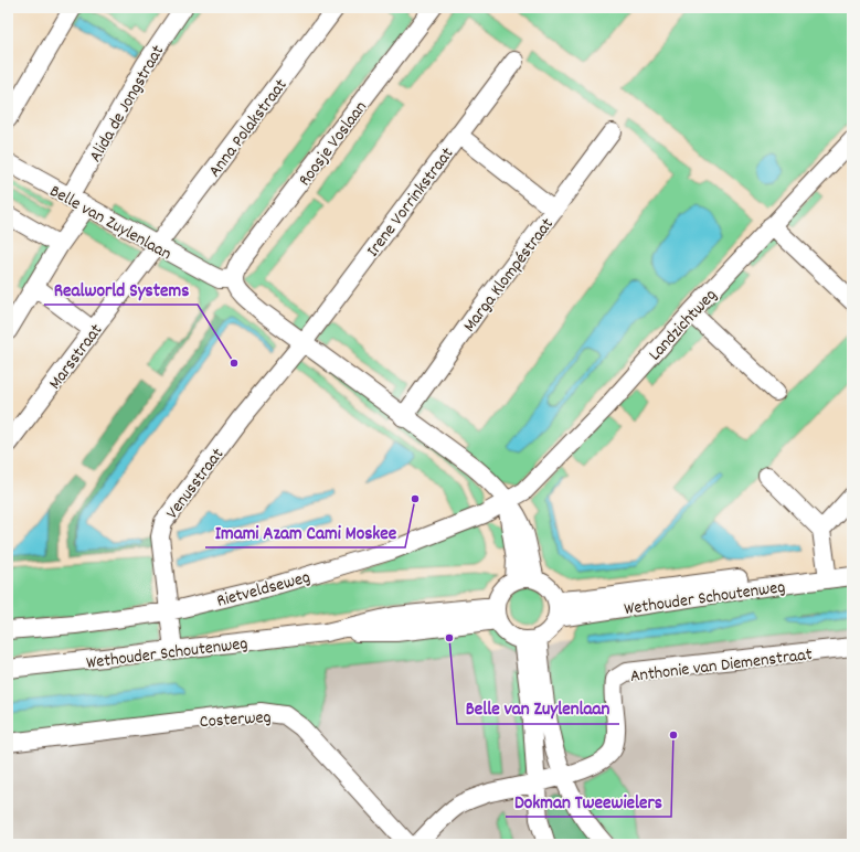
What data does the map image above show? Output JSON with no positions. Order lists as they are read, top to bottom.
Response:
{
  "streets": {
    "street": [
      "Alida de Jongstraat",
      "Anna Polakstraat",
      "Roosje Voslaan",
      "Irene Vorrinkstraat",
      "Belle van Zuylenlaan",
      "Marga Klompéstraat",
      "Landzichtweg",
      "Marsstraat",
      "Venusstraat",
      "Rietveldseweg",
      "Wethouder Schoutenweg",
      "Anthonie van Diemenstraat",
      "Costerweg"
    ]
  },
  "crossings": [
    ["Alida de Jongstraat", "Belle van Zuylenlaan"],
    ["Anna Polakstraat", "Belle van Zuylenlaan"],
    ["Anna Polakstraat", "Marsstraat"],
    ["Roosje Voslaan", "Belle van Zuylenlaan"],
    ["Irene Vorrinkstraat", "Venusstraat"],
    ["Belle van Zuylenlaan", "Marsstraat"],
    ["Landzichtweg", "Rietveldseweg"],
    ["Venusstraat", "Rietveldseweg"],
    ["Venusstraat", "Wethouder Schoutenweg"]
  ],
  "places": [
    "Realworld Systems",
    "Imami Azam Cami Moskee",
    "Belle van Zuylenlaan",
    "Dokman Tweewielers"
  ]
}
